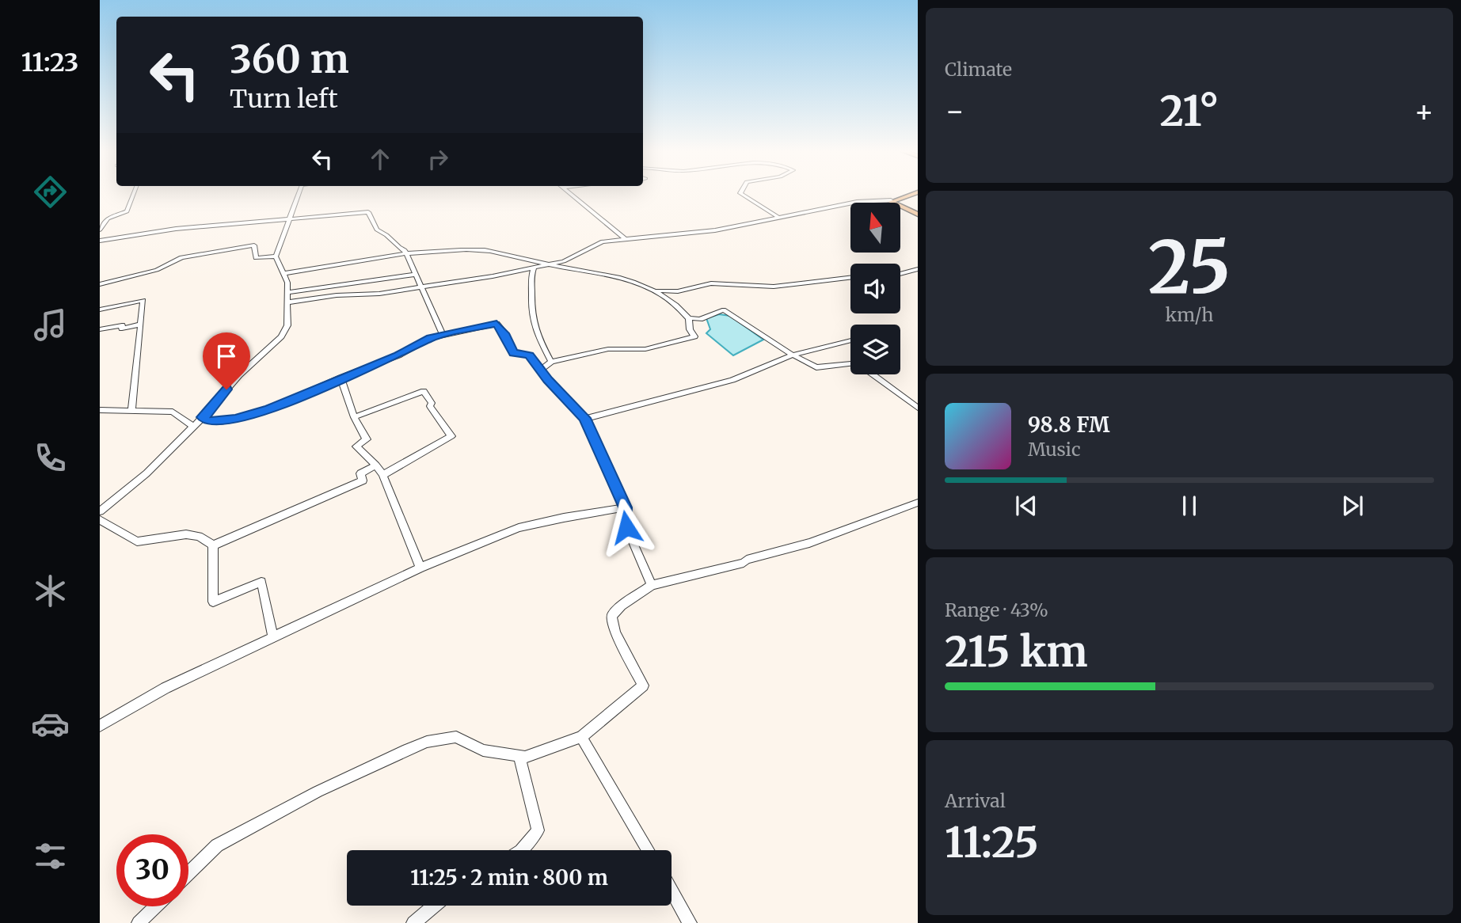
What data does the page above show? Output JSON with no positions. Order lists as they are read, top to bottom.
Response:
{
  "north": "top",
  "page": {
    "tabs": "11:23",
    "tile": [
      "Climate",
      ["25", "km/h"],
      ["Range · 43%", "215 km"],
      ["Arrival", "11:25"]
    ],
    "turn": ["360 m", "Turn left"],
    "heat": ["−", "21°", "+"],
    "song": ["98.8 FM", "Music"],
    "limit": "30",
    "trip": "11:25 · 2 min · 800 m"
  }
}
